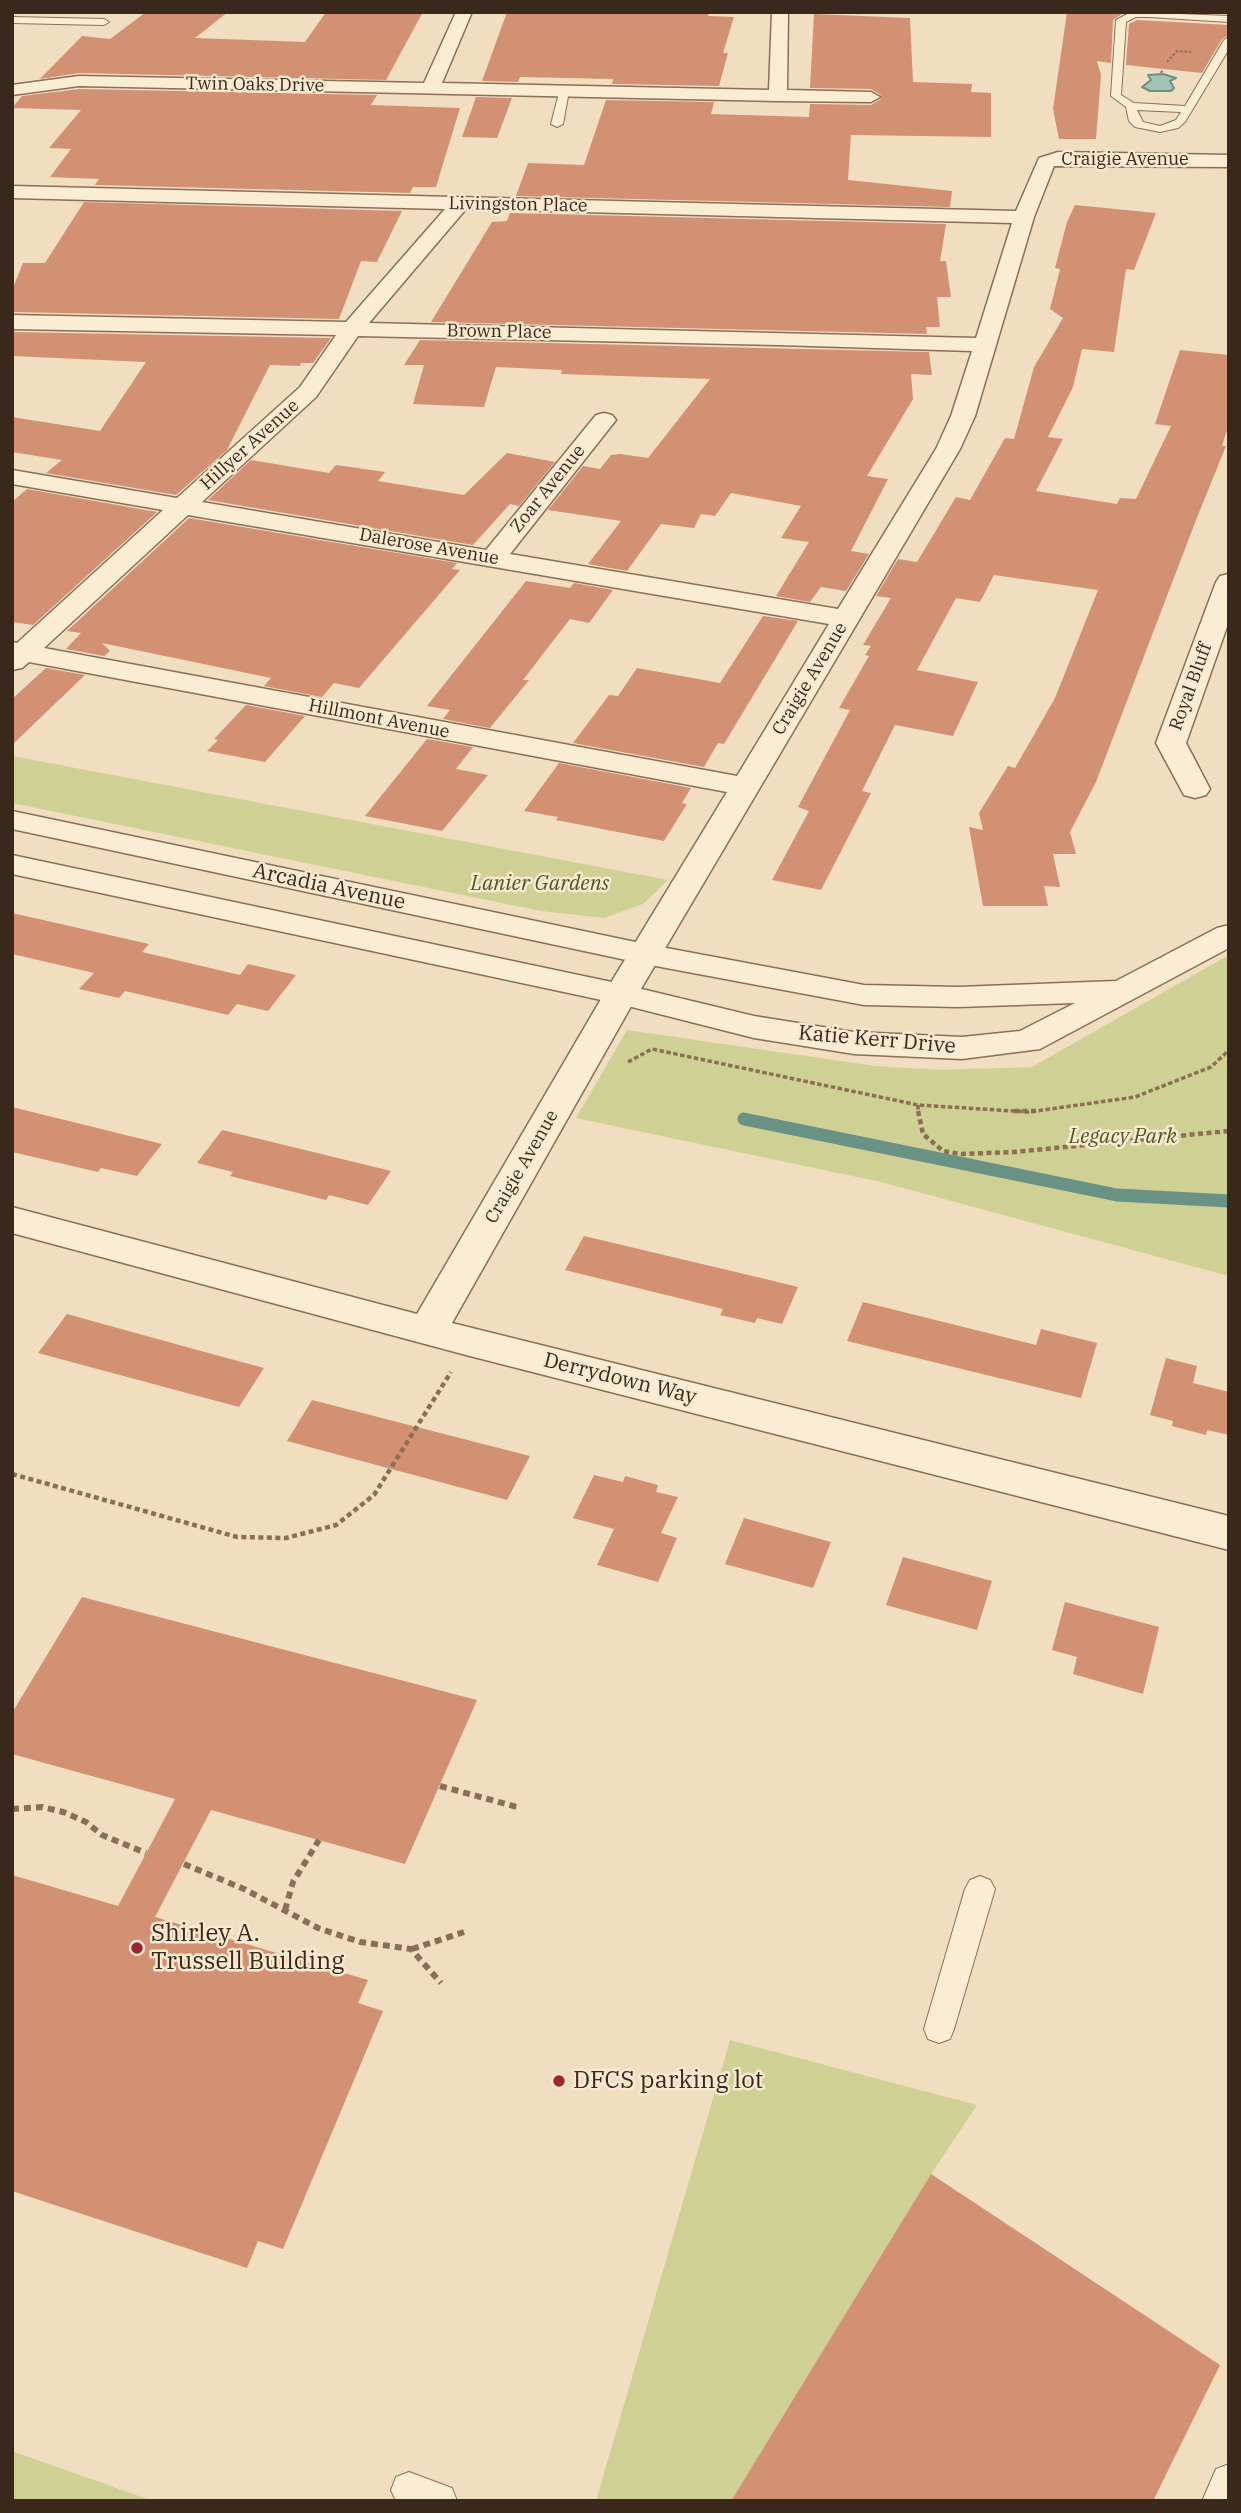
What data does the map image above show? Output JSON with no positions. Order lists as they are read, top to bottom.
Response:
{
  "streets": {
    "street": [
      "Twin Oaks Drive",
      "Craigie Avenue",
      "Livingston Place",
      "Brown Place",
      "Hillyer Avenue",
      "Zoar Avenue",
      "Dalerose Avenue",
      "Royal Bluff",
      "Hillmont Avenue",
      "Arcadia Avenue",
      "Katie Kerr Drive",
      "Derrydown Way"
    ]
  },
  "crossings": [
    ["Craigie Avenue", "Livingston Place"],
    ["Craigie Avenue", "Brown Place"],
    ["Craigie Avenue", "Dalerose Avenue"],
    ["Craigie Avenue", "Hillmont Avenue"],
    ["Craigie Avenue", "Arcadia Avenue"],
    ["Craigie Avenue", "Katie Kerr Drive"],
    ["Craigie Avenue", "Derrydown Way"],
    ["Livingston Place", "Hillyer Avenue"],
    ["Brown Place", "Hillyer Avenue"],
    ["Hillyer Avenue", "Dalerose Avenue"],
    ["Hillyer Avenue", "Hillmont Avenue"],
    ["Zoar Avenue", "Dalerose Avenue"],
    ["Arcadia Avenue", "Katie Kerr Drive"]
  ],
  "parks": ["Lanier Gardens", "Legacy Park"],
  "places": ["Shirley A. Trussell Building", "DFCS parking lot"]
}
